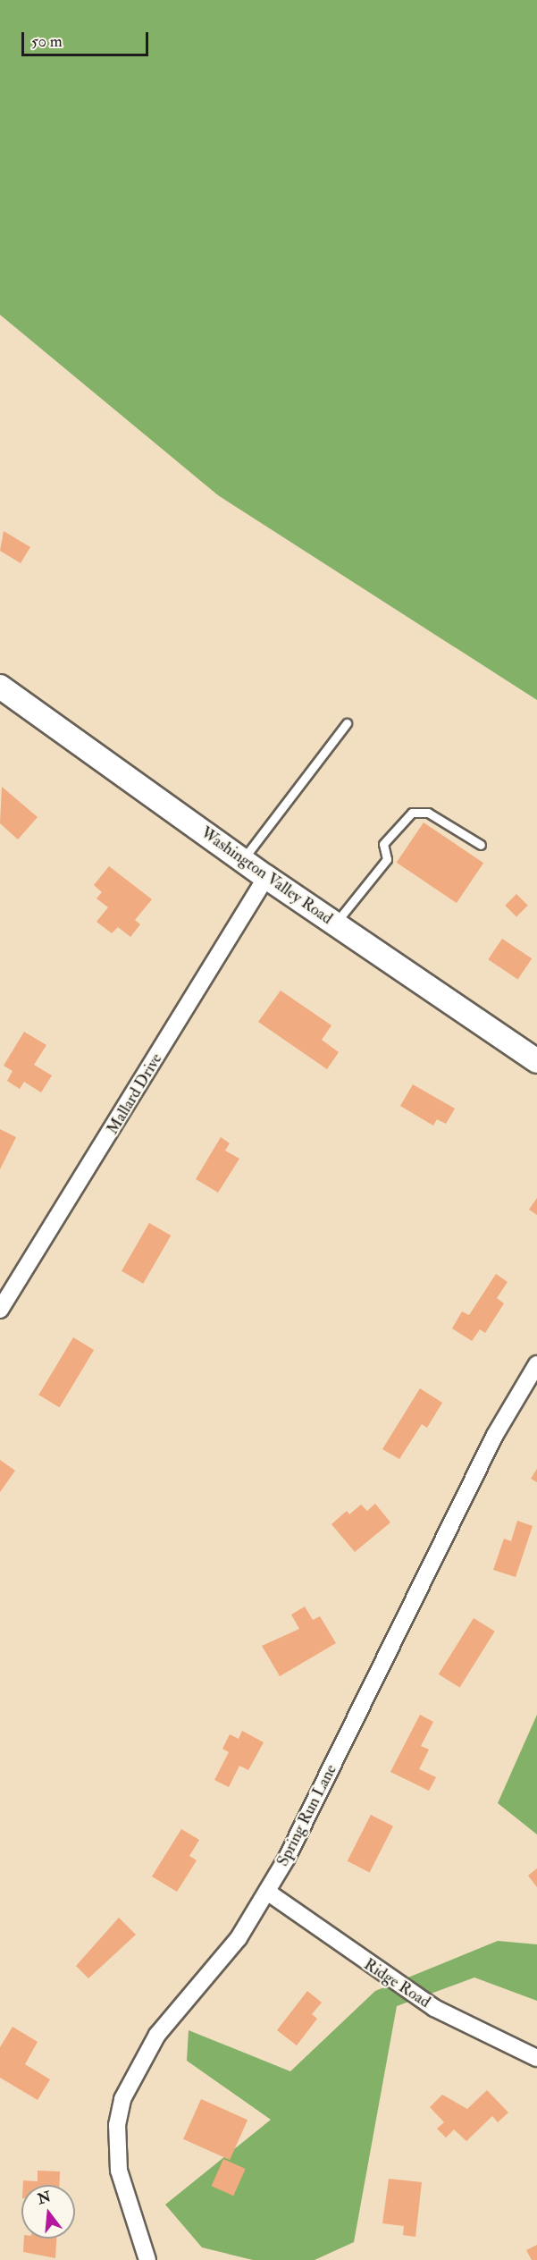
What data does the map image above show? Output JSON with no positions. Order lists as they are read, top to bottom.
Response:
{
  "streets": {
    "street": [
      "Washington Valley Road",
      "Mallard Drive",
      "Spring Run Lane",
      "Ridge Road"
    ]
  },
  "crossings": [
    ["Washington Valley Road", "Mallard Drive"],
    ["Spring Run Lane", "Ridge Road"]
  ],
  "scale_bar": "50 m",
  "north": "top"
}
